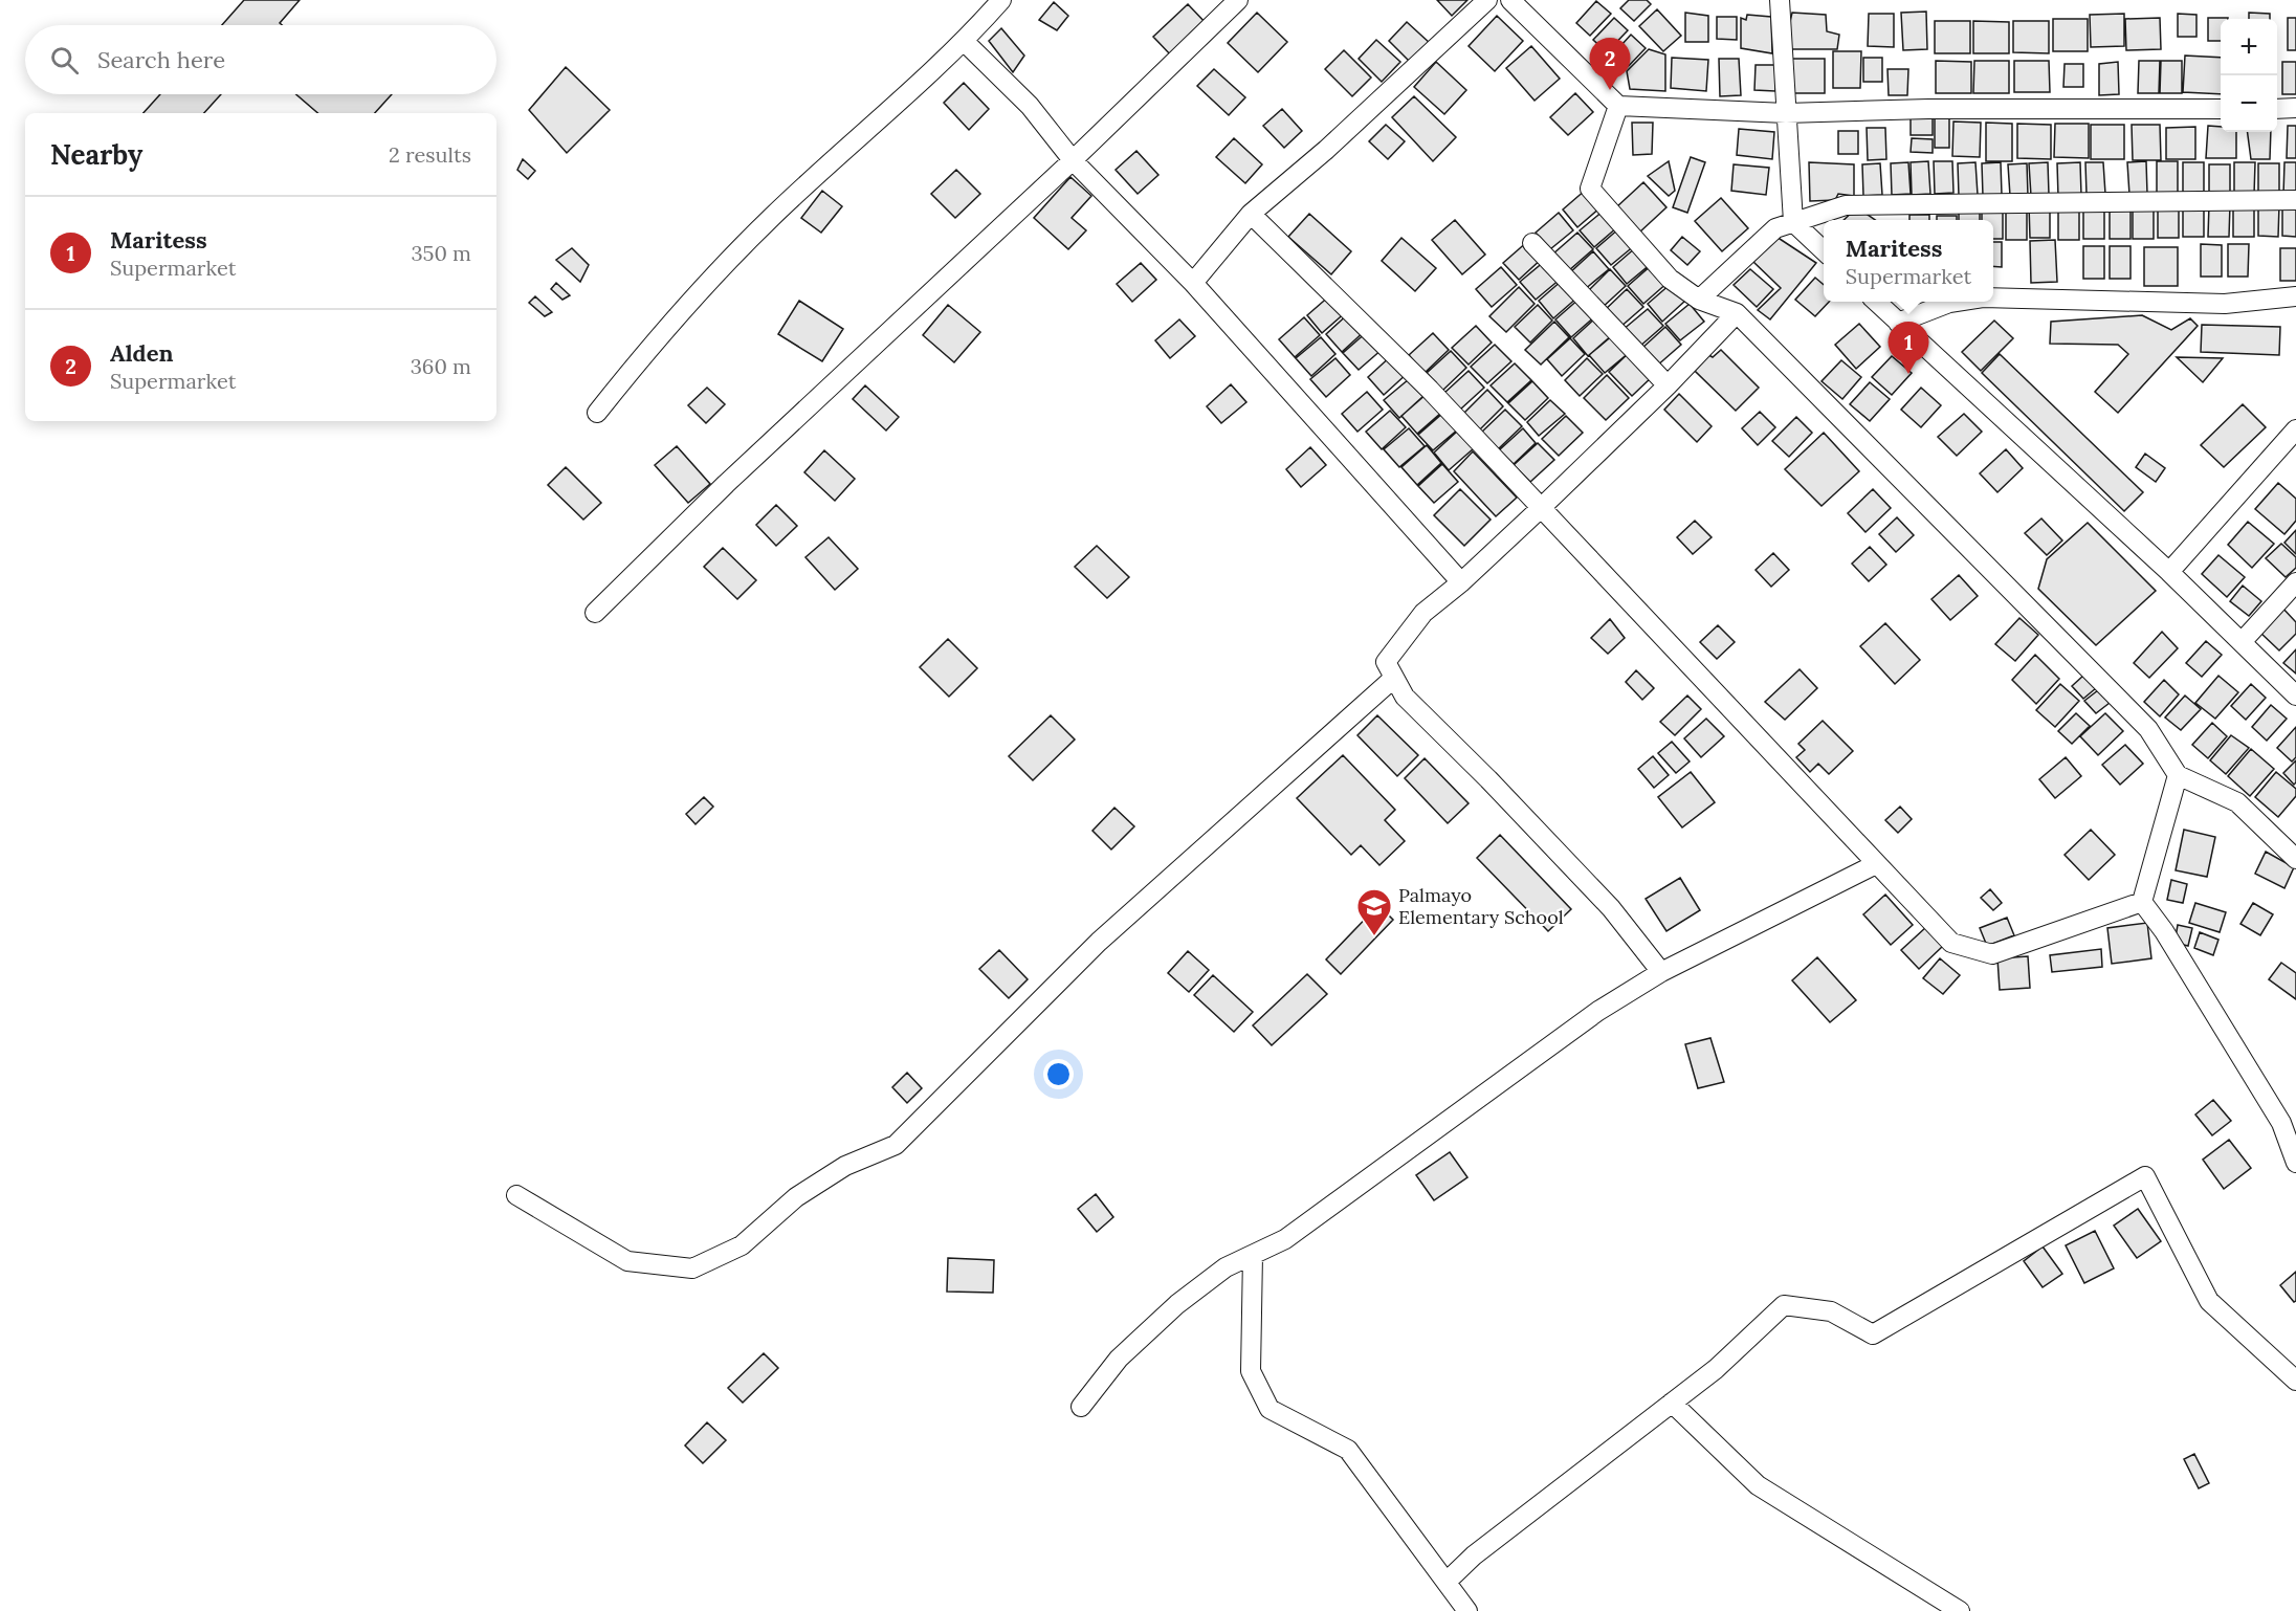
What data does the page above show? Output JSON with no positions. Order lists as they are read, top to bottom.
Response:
{
  "places": {
    "school or university": ["Palmayo Elementary School"]
  },
  "page": {
    "map_buttons": ["+", "−"],
    "search": "Search here",
    "pins": ["2", "1"],
    "heading": ["Nearby", "2 results"],
    "list": [
      {
        "mark": "1",
        "name": "Maritess",
        "note": "Supermarket",
        "value": "350 m"
      },
      {
        "mark": "2",
        "name": "Alden",
        "note": "Supermarket",
        "value": "360 m"
      }
    ],
    "popup": ["Maritess", "Supermarket"]
  }
}
